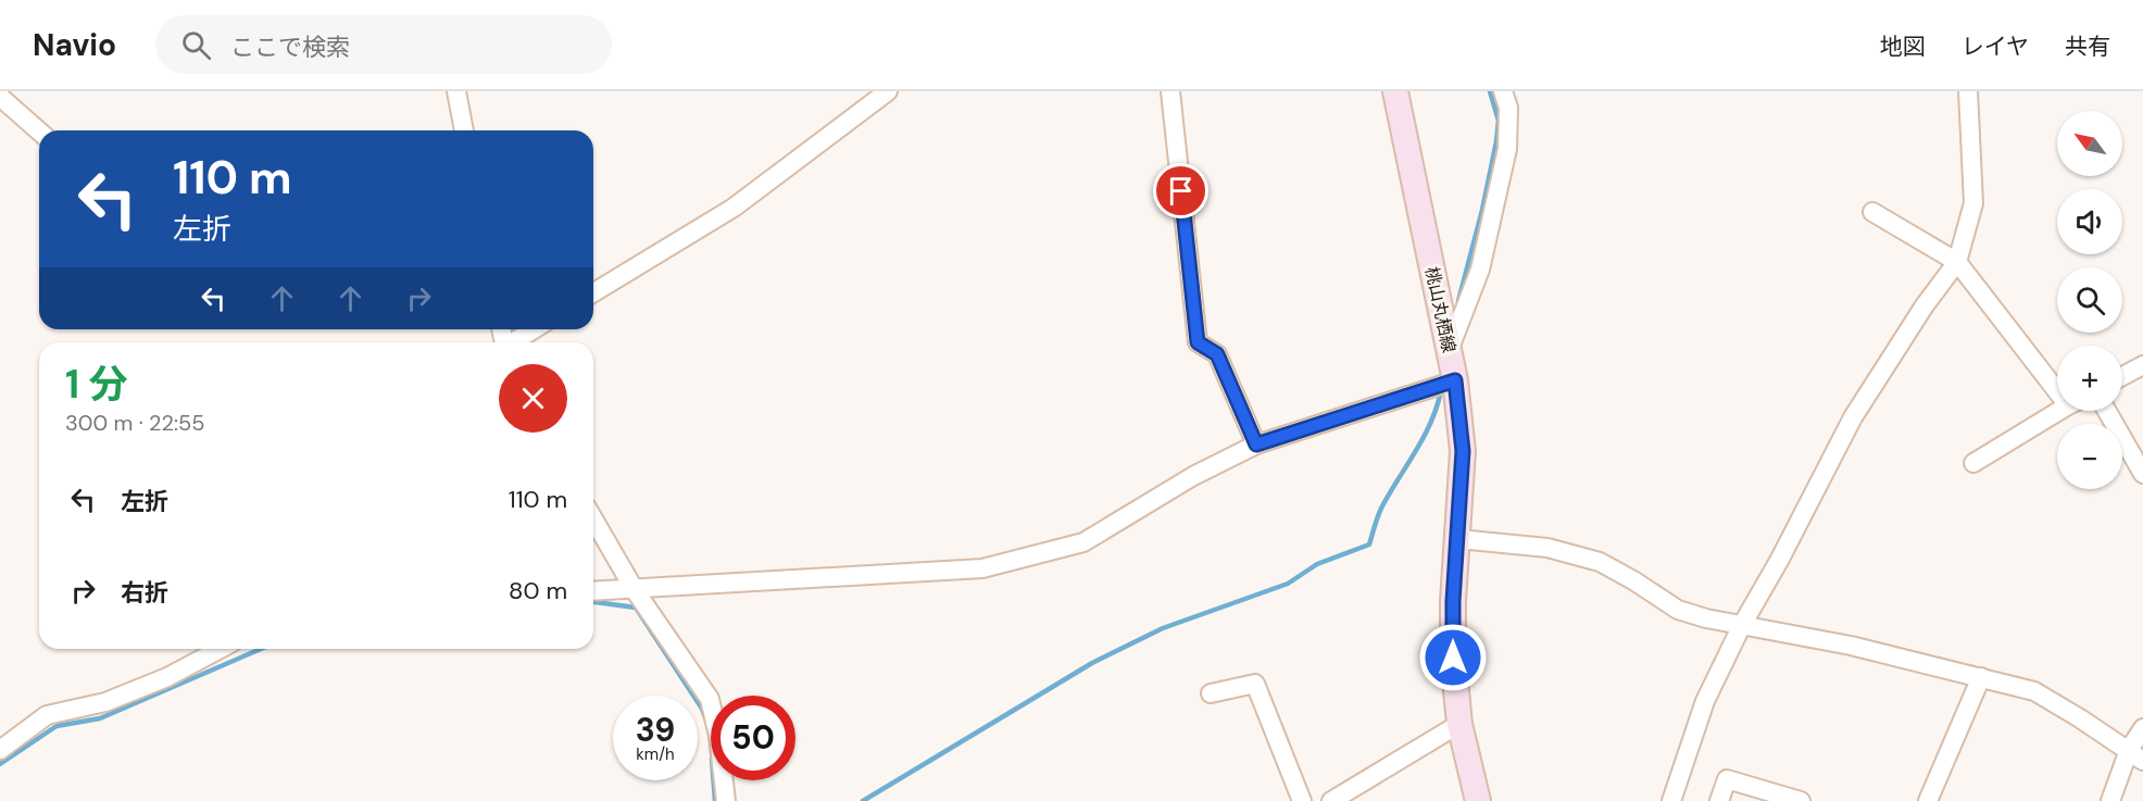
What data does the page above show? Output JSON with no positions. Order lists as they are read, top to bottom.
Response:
{
  "streets": {
    "main road": ["桃山丸栖線"]
  },
  "north": "top left",
  "page": {
    "header": "Navio",
    "search": "ここで検索",
    "nav": ["地図", "レイヤ", "共有"],
    "map_buttons": ["+", "−"],
    "turn": ["110 m", "左折"],
    "heading": ["1 分", "300 m · 22:55"],
    "list": [
      {
        "name": "左折",
        "value": "110 m"
      },
      {
        "name": "右折",
        "value": "80 m"
      }
    ],
    "speed": "39 km/h",
    "limit": "50"
  }
}
